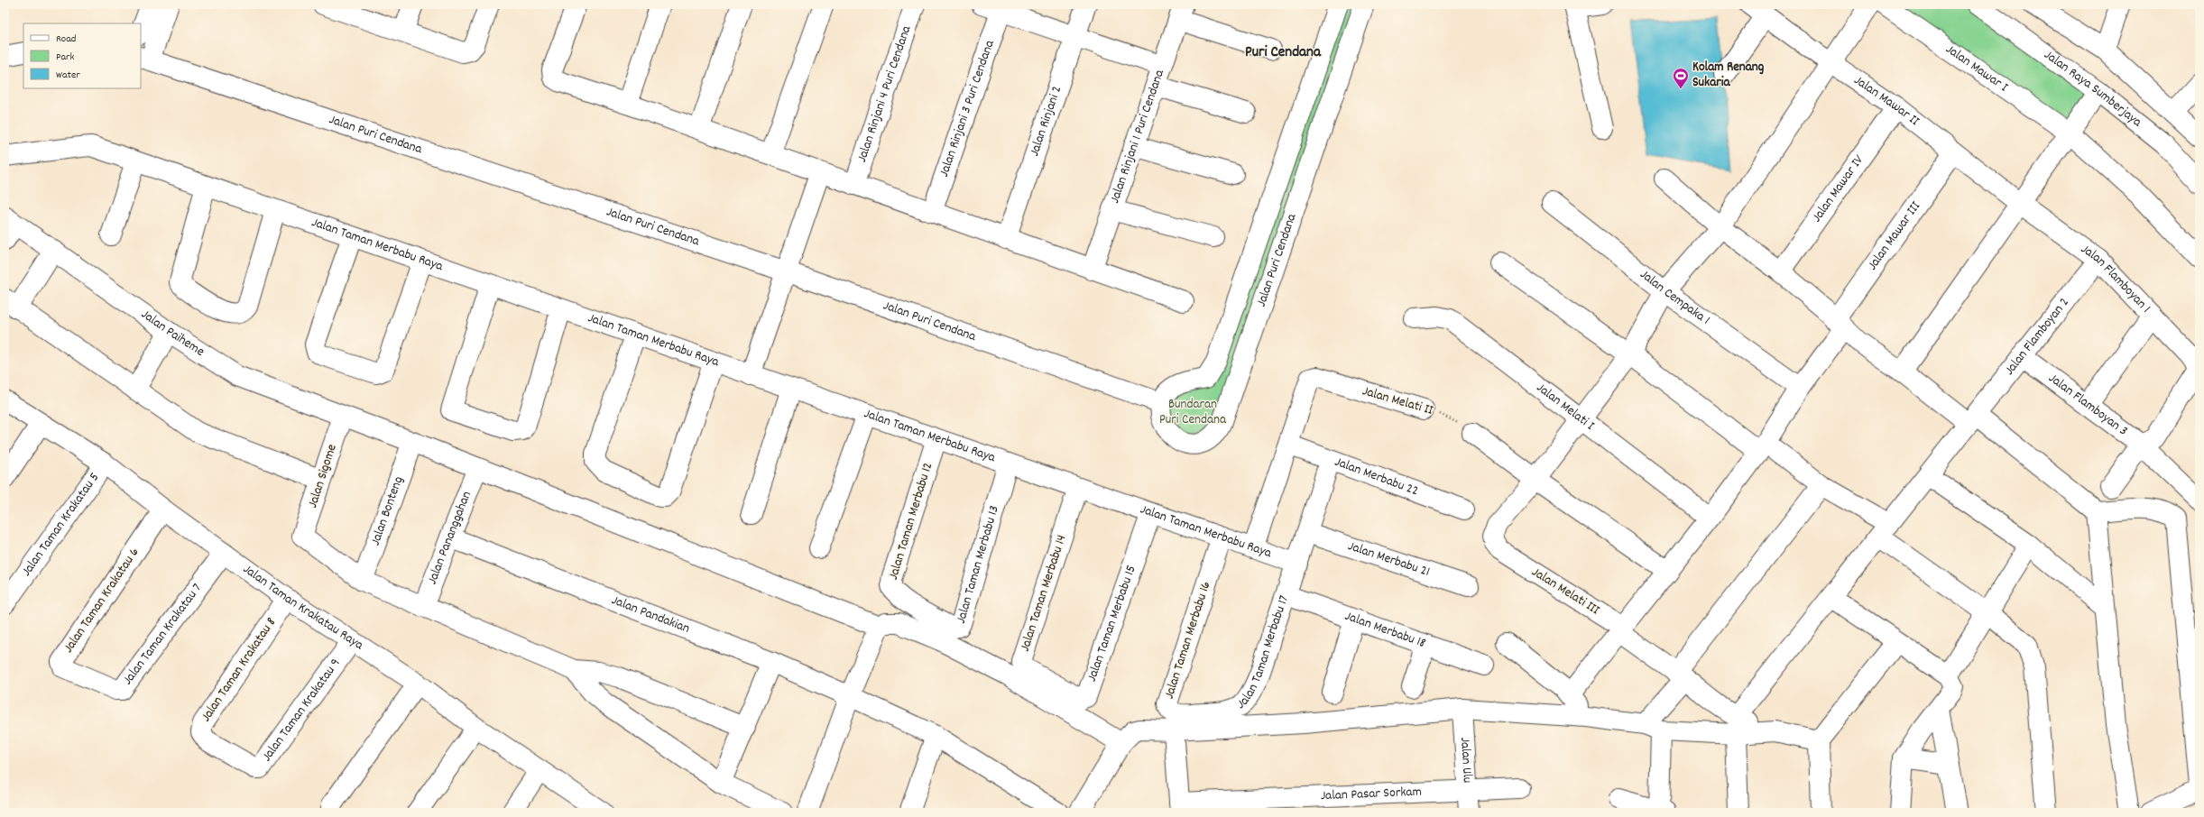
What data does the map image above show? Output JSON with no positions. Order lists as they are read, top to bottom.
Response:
{
  "streets": {
    "street": [
      "Jalan Mawar I",
      "Jalan Raya Sumberjaya",
      "Jalan Rinjani 4 Puri Cendana",
      "Jalan Mawar II",
      "Jalan Rinjani 3 Puri Cendana",
      "Jalan Rinjani 2",
      "Jalan Puri Cendana",
      "Jalan Rinjani 1 Puri Cendana",
      "Jalan Mawar IV",
      "Jalan Mawar III",
      "Jalan Taman Merbabu Raya",
      "Jalan Flamboyan 1",
      "Jalan Cempaka 1",
      "Jalan Paiheme",
      "Jalan Flamboyan 2",
      "Jalan Melati II",
      "Jalan Flamboyan 3",
      "Jalan Melati I",
      "Jalan Sigome",
      "Jalan Merbabu 22",
      "Jalan Bonteng",
      "Jalan Taman Merbabu 12",
      "Jalan Taman Krakatau 5",
      "Jalan Pananggahan",
      "Jalan Merbabu 21",
      "Jalan Taman Merbabu 13",
      "Jalan Melati III",
      "Jalan Taman Merbabu 14",
      "Jalan Taman Krakatau 6",
      "Jalan Taman Krakatau Raya",
      "Jalan Pandakian",
      "Jalan Taman Merbabu 15",
      "Jalan Merbabu 18",
      "Jalan Taman Krakatau 7",
      "Jalan Taman Merbabu 16",
      "Jalan Taman Merbabu 17",
      "Jalan Taman Krakatau 8",
      "Jalan Taman Krakatau 9",
      "Jalan Ulu",
      "Jalan Pasar Sorkam"
    ]
  },
  "crossings": [
    ["Jalan Mawar II", "Jalan Mawar IV"],
    ["Jalan Mawar II", "Jalan Mawar III"],
    ["Jalan Mawar II", "Jalan Flamboyan 1"],
    ["Jalan Mawar III", "Jalan Cempaka 1"],
    ["Jalan Mawar III", "Jalan Melati I"],
    ["Jalan Mawar III", "Jalan Melati III"],
    ["Jalan Taman Merbabu Raya", "Jalan Taman Merbabu 12"],
    ["Jalan Taman Merbabu Raya", "Jalan Taman Merbabu 13"],
    ["Jalan Taman Merbabu Raya", "Jalan Taman Merbabu 14"],
    ["Jalan Taman Merbabu Raya", "Jalan Taman Merbabu 15"],
    ["Jalan Taman Merbabu Raya", "Jalan Taman Merbabu 16"],
    ["Jalan Taman Merbabu Raya", "Jalan Taman Merbabu 17"],
    ["Jalan Flamboyan 1", "Jalan Flamboyan 2"],
    ["Jalan Paiheme", "Jalan Sigome"],
    ["Jalan Paiheme", "Jalan Bonteng"],
    ["Jalan Paiheme", "Jalan Pananggahan"],
    ["Jalan Flamboyan 2", "Jalan Flamboyan 3"],
    ["Jalan Flamboyan 2", "Jalan Melati III"],
    ["Jalan Melati II", "Jalan Merbabu 22"],
    ["Jalan Sigome", "Jalan Bonteng"],
    ["Jalan Merbabu 22", "Jalan Taman Merbabu 17"],
    ["Jalan Taman Merbabu 12", "Jalan Taman Merbabu 13"],
    ["Jalan Taman Krakatau 5", "Jalan Taman Krakatau Raya"],
    ["Jalan Pananggahan", "Jalan Pandakian"],
    ["Jalan Merbabu 21", "Jalan Taman Merbabu 17"],
    ["Jalan Taman Merbabu 14", "Jalan Taman Merbabu 15"],
    ["Jalan Taman Krakatau 6", "Jalan Taman Krakatau Raya"],
    ["Jalan Taman Krakatau 6", "Jalan Taman Krakatau 7"],
    ["Jalan Taman Krakatau Raya", "Jalan Taman Krakatau 7"],
    ["Jalan Taman Krakatau Raya", "Jalan Taman Krakatau 8"],
    ["Jalan Taman Krakatau Raya", "Jalan Taman Krakatau 9"],
    ["Jalan Merbabu 18", "Jalan Taman Merbabu 17"],
    ["Jalan Taman Merbabu 16", "Jalan Taman Merbabu 17"],
    ["Jalan Taman Krakatau 8", "Jalan Taman Krakatau 9"],
    ["Jalan Ulu", "Jalan Pasar Sorkam"]
  ],
  "districts": ["Puri Cendana"],
  "parks": ["Bundaran Puri Cendana"],
  "places": {
    "sports": ["Kolam Renang Sukaria"]
  },
  "legend": ["Road", "Park", "Water"]
}
